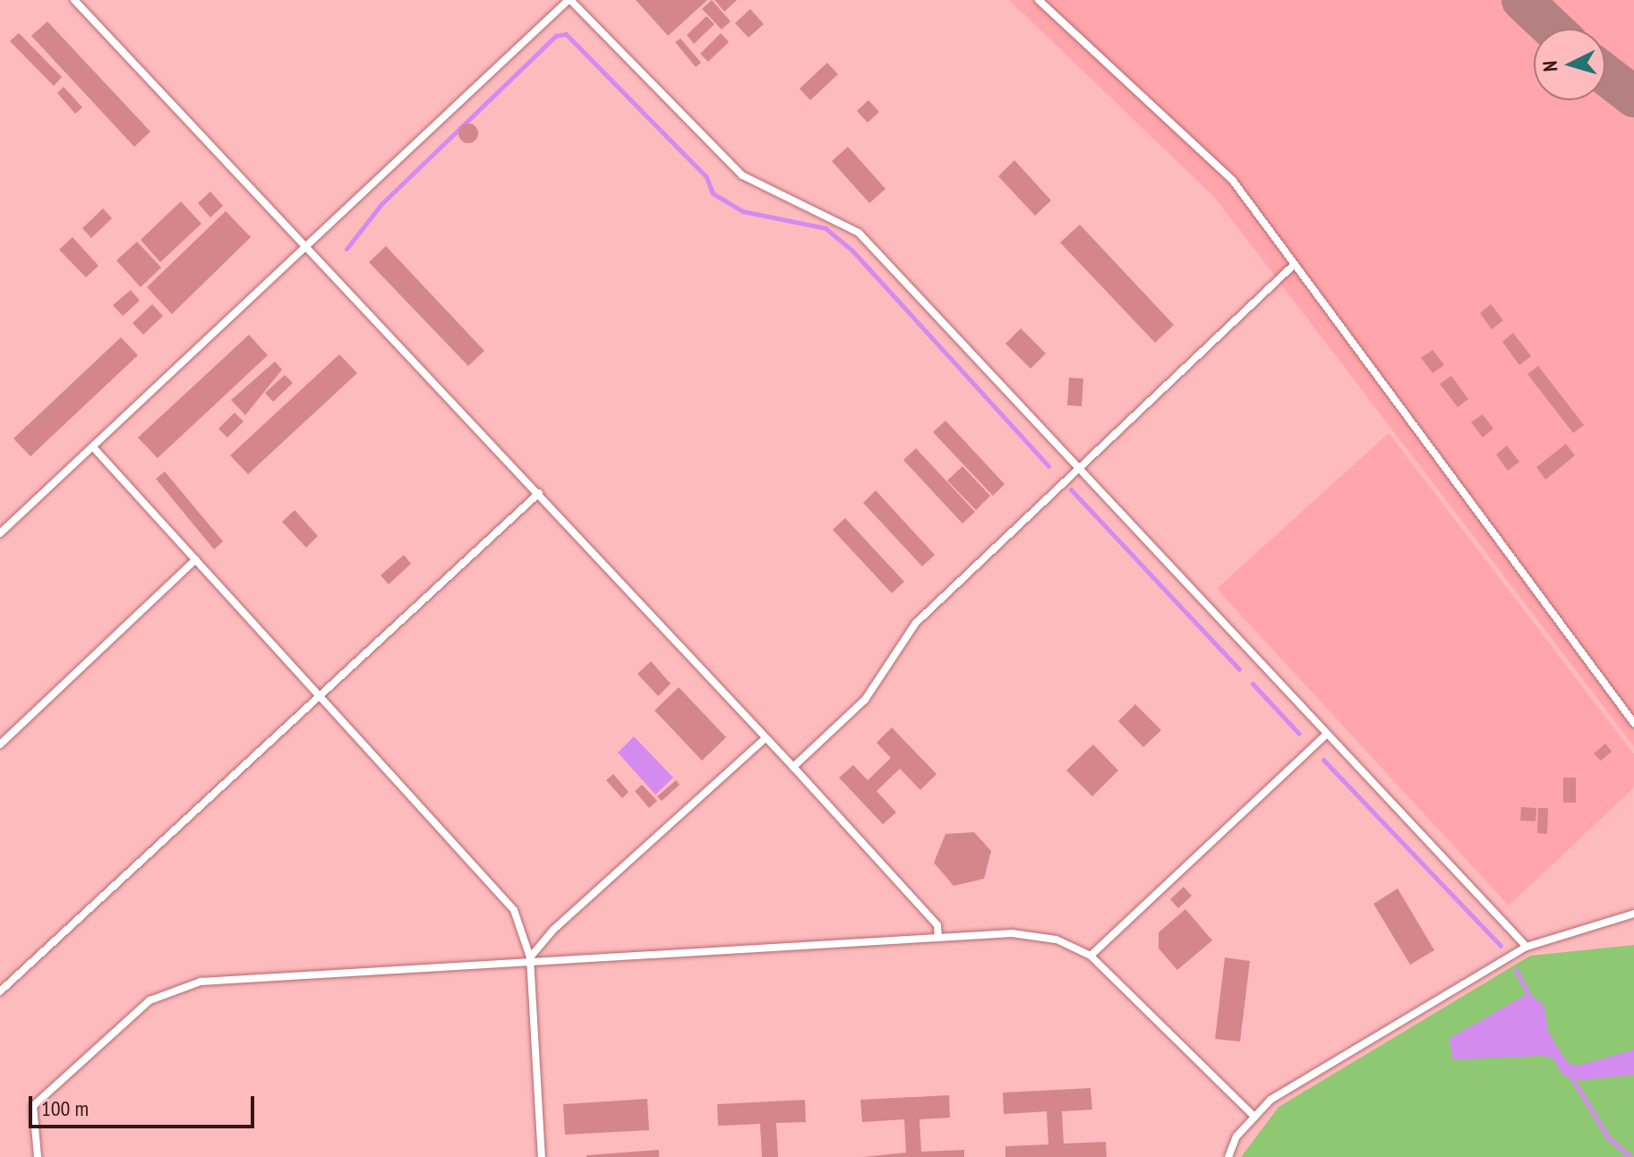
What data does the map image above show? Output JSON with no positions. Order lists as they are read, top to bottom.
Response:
{
  "scale_bar": "100 m",
  "north": "left"
}
